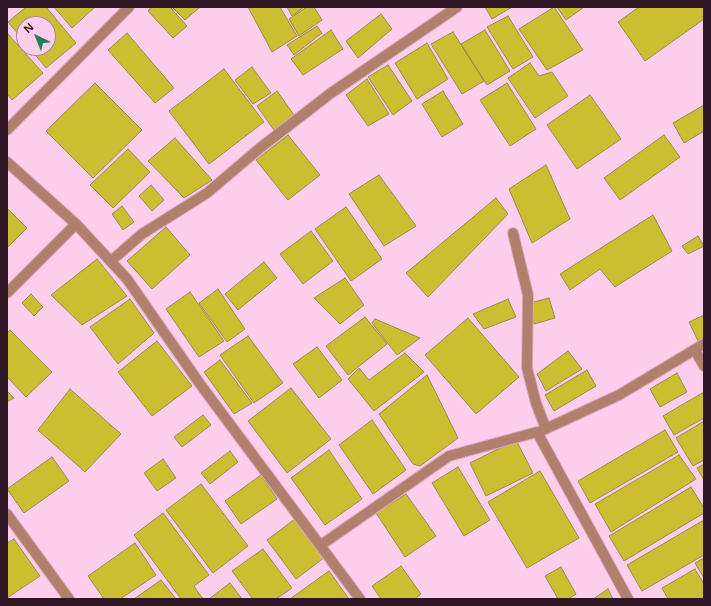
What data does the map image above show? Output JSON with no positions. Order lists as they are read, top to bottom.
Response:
{
  "north": "top left"
}
